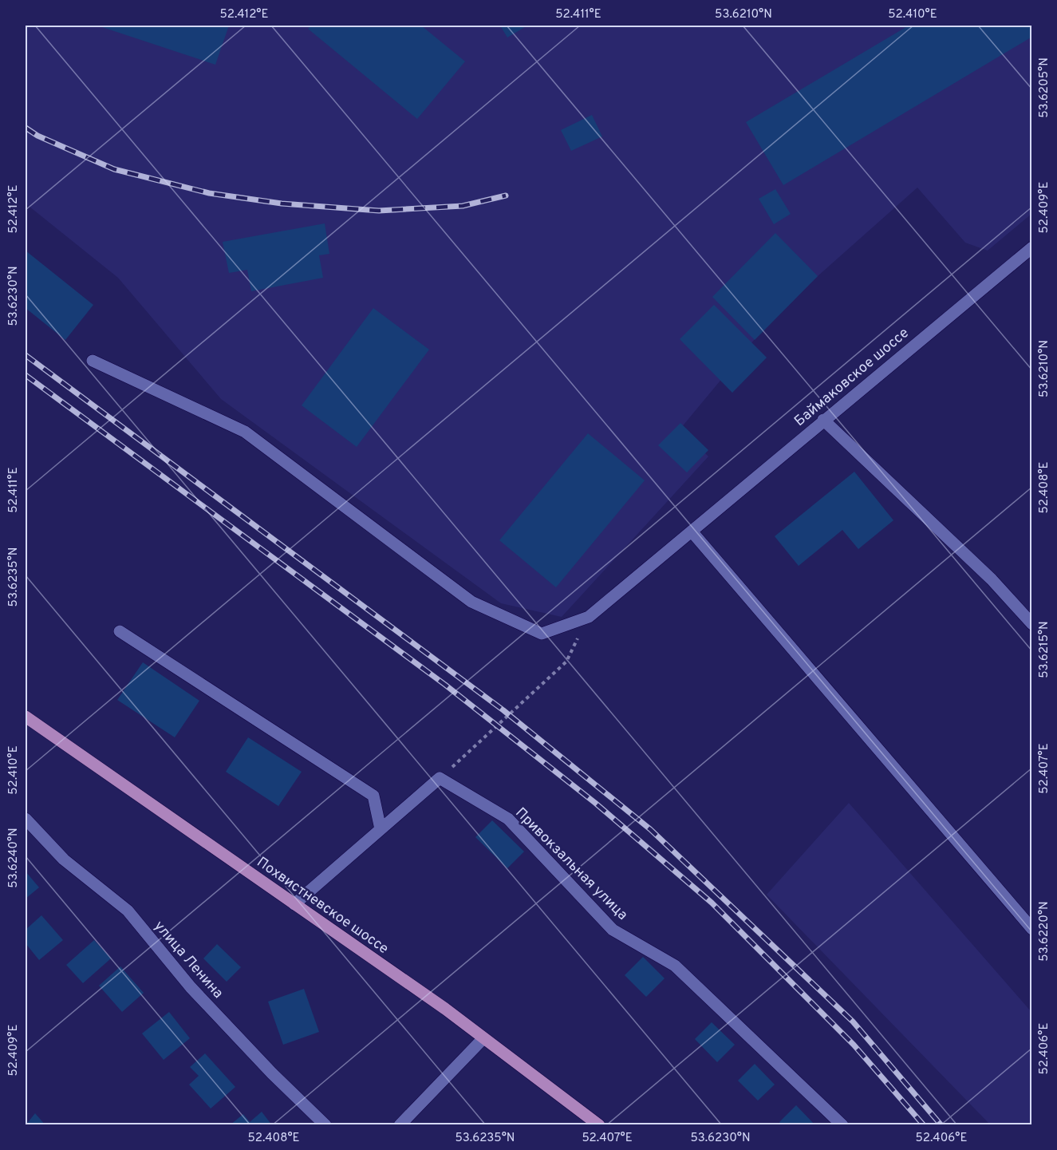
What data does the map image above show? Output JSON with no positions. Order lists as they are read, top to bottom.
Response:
{
  "streets": {
    "main road": ["Похвистневское шоссе"],
    "street": ["Баймаковское шоссе", "Привокзальная улица", "улица Ленина"]
  },
  "coordinates": [
    "52.412°E",
    "52.411°E",
    "53.6210°N",
    "52.410°E",
    "53.6205°N",
    "52.409°E",
    "53.6230°N",
    "52.408°E",
    "53.6235°N",
    "53.6215°N",
    "52.407°E",
    "53.6240°N",
    "53.6220°N",
    "52.406°E"
  ]
}
